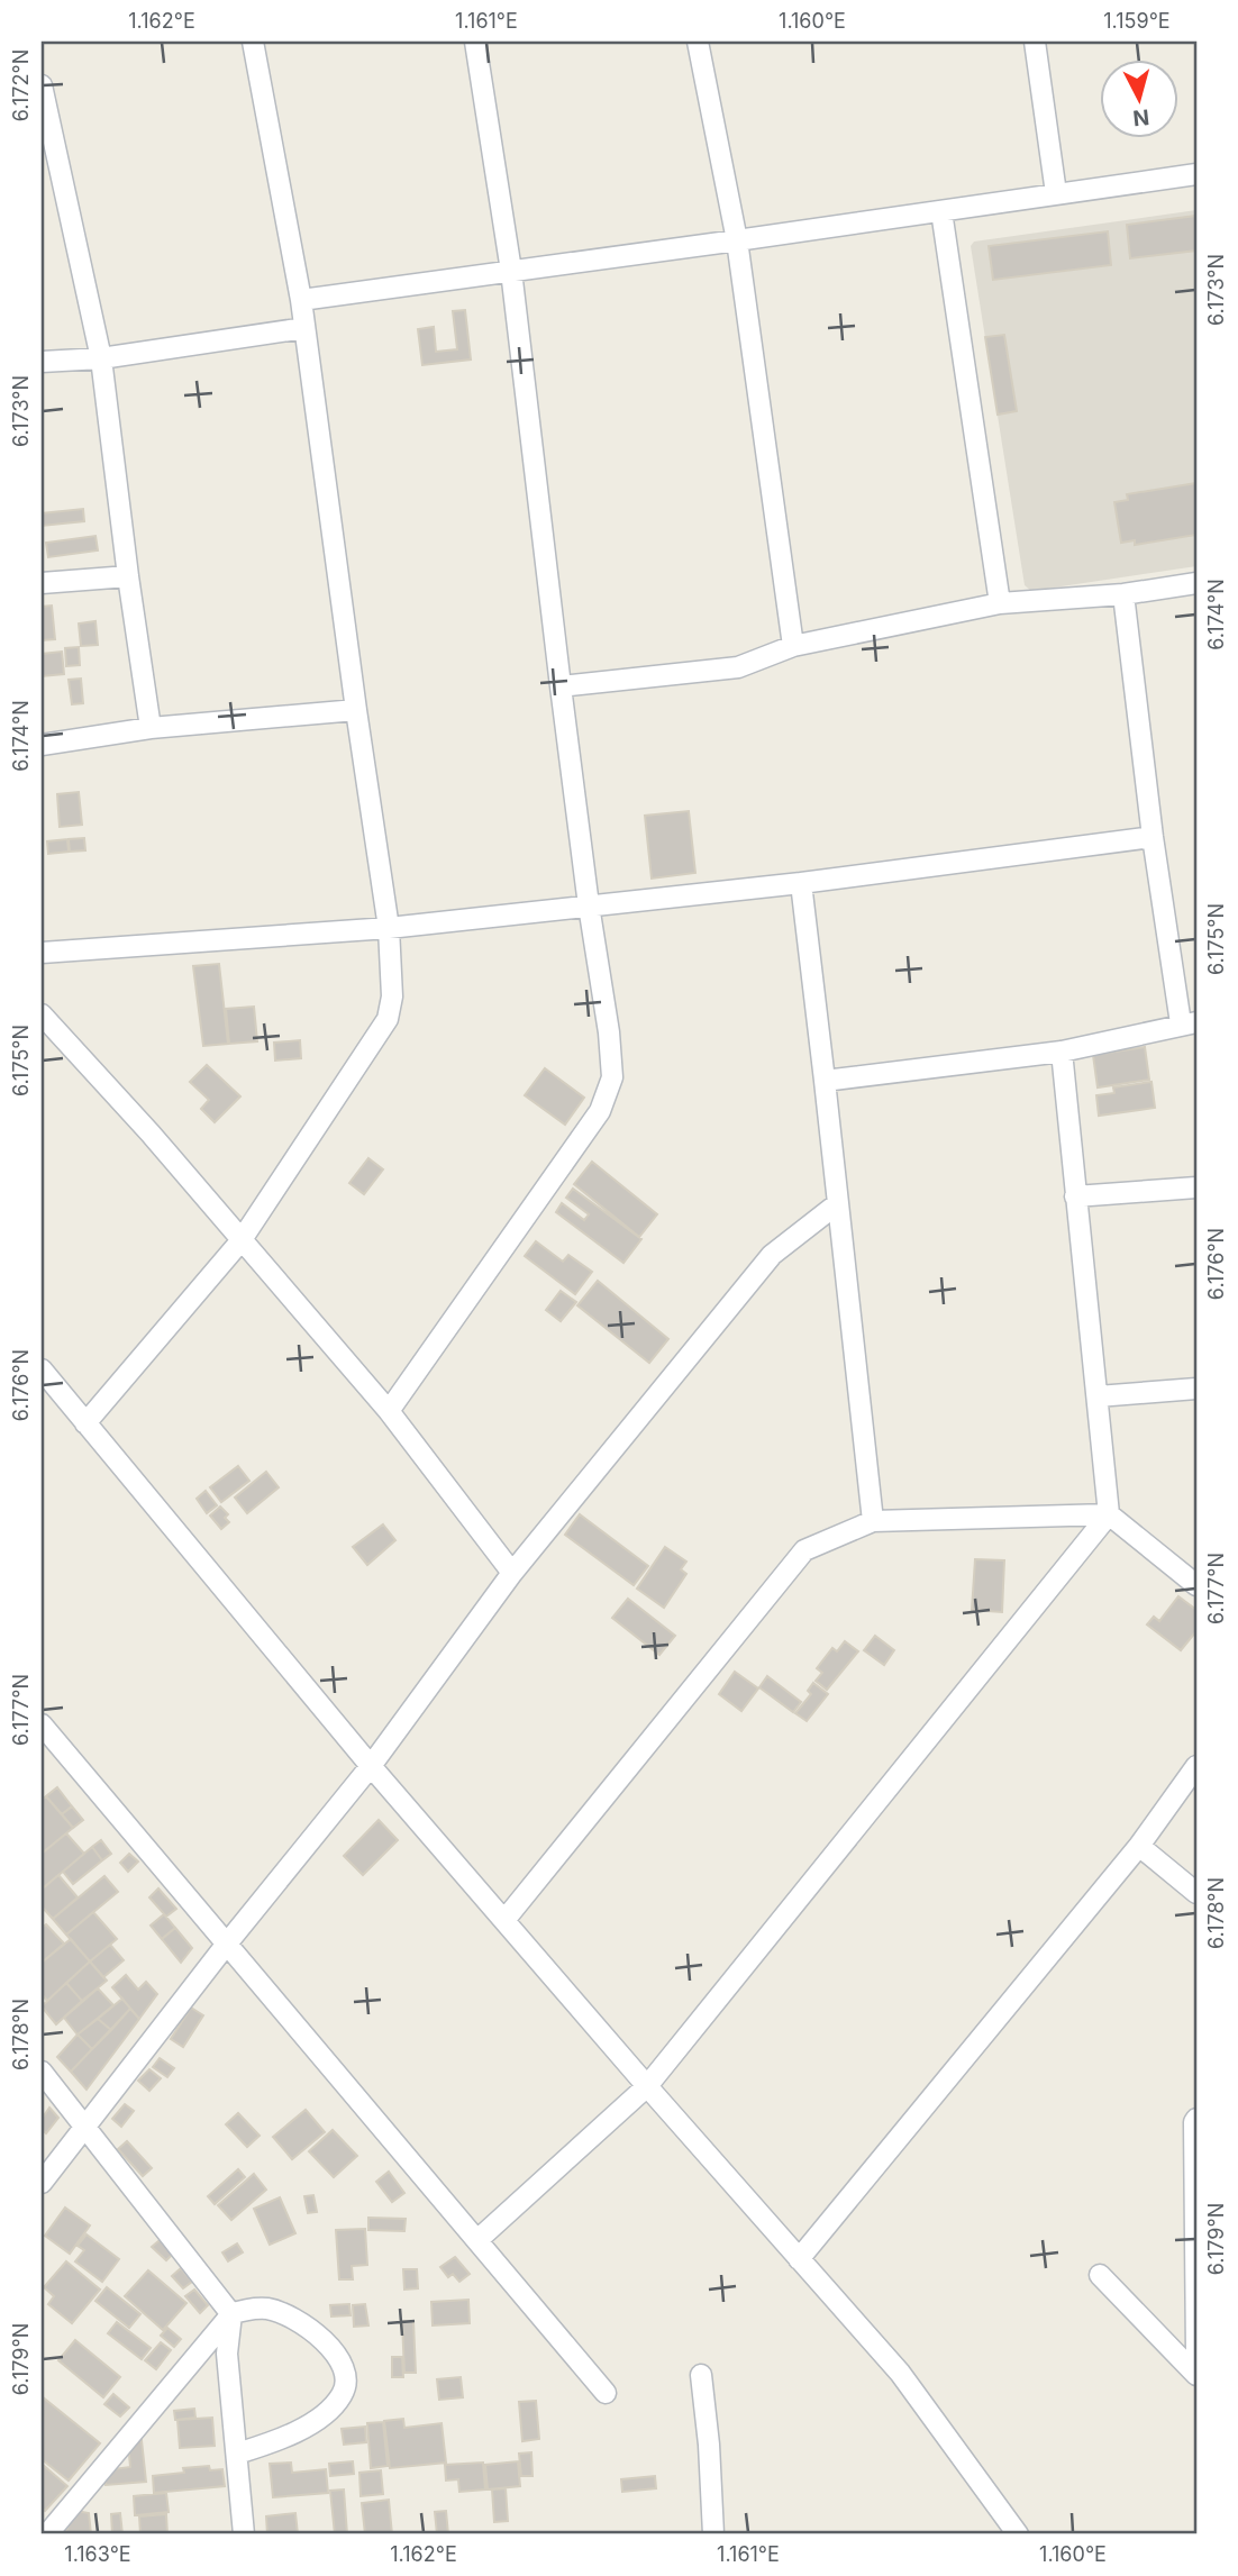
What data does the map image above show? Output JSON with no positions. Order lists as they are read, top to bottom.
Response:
{
  "north": "bottom",
  "coordinates": [
    "1.162°E",
    "1.161°E",
    "1.160°E",
    "1.159°E",
    "6.172°N",
    "6.173°N",
    "6.174°N",
    "6.175°N",
    "6.176°N",
    "6.177°N",
    "6.178°N",
    "6.179°N",
    "1.163°E"
  ]
}
